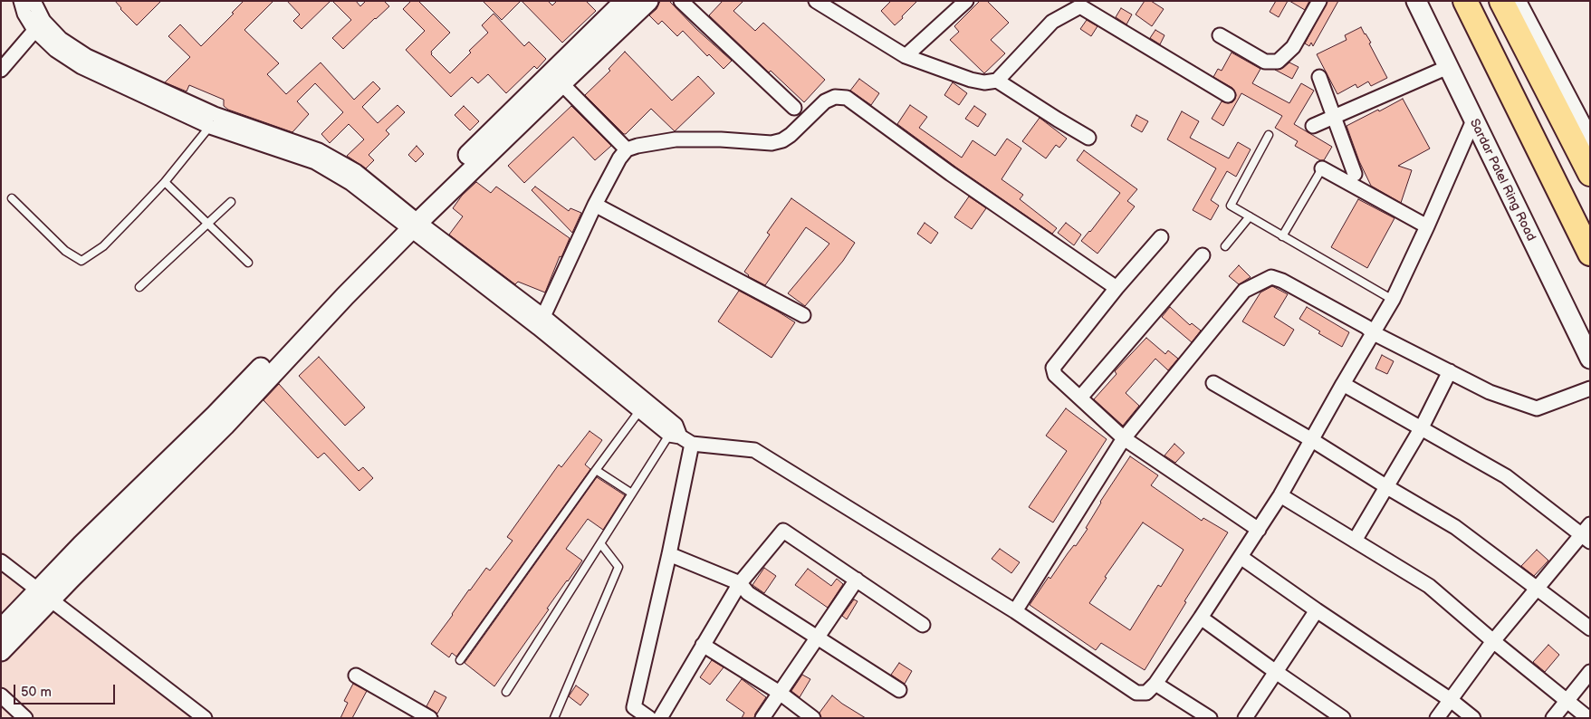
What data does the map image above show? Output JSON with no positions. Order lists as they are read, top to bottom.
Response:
{
  "streets": {
    "street": ["Sardar Patel Ring Road"]
  },
  "scale_bar": "50 m"
}
